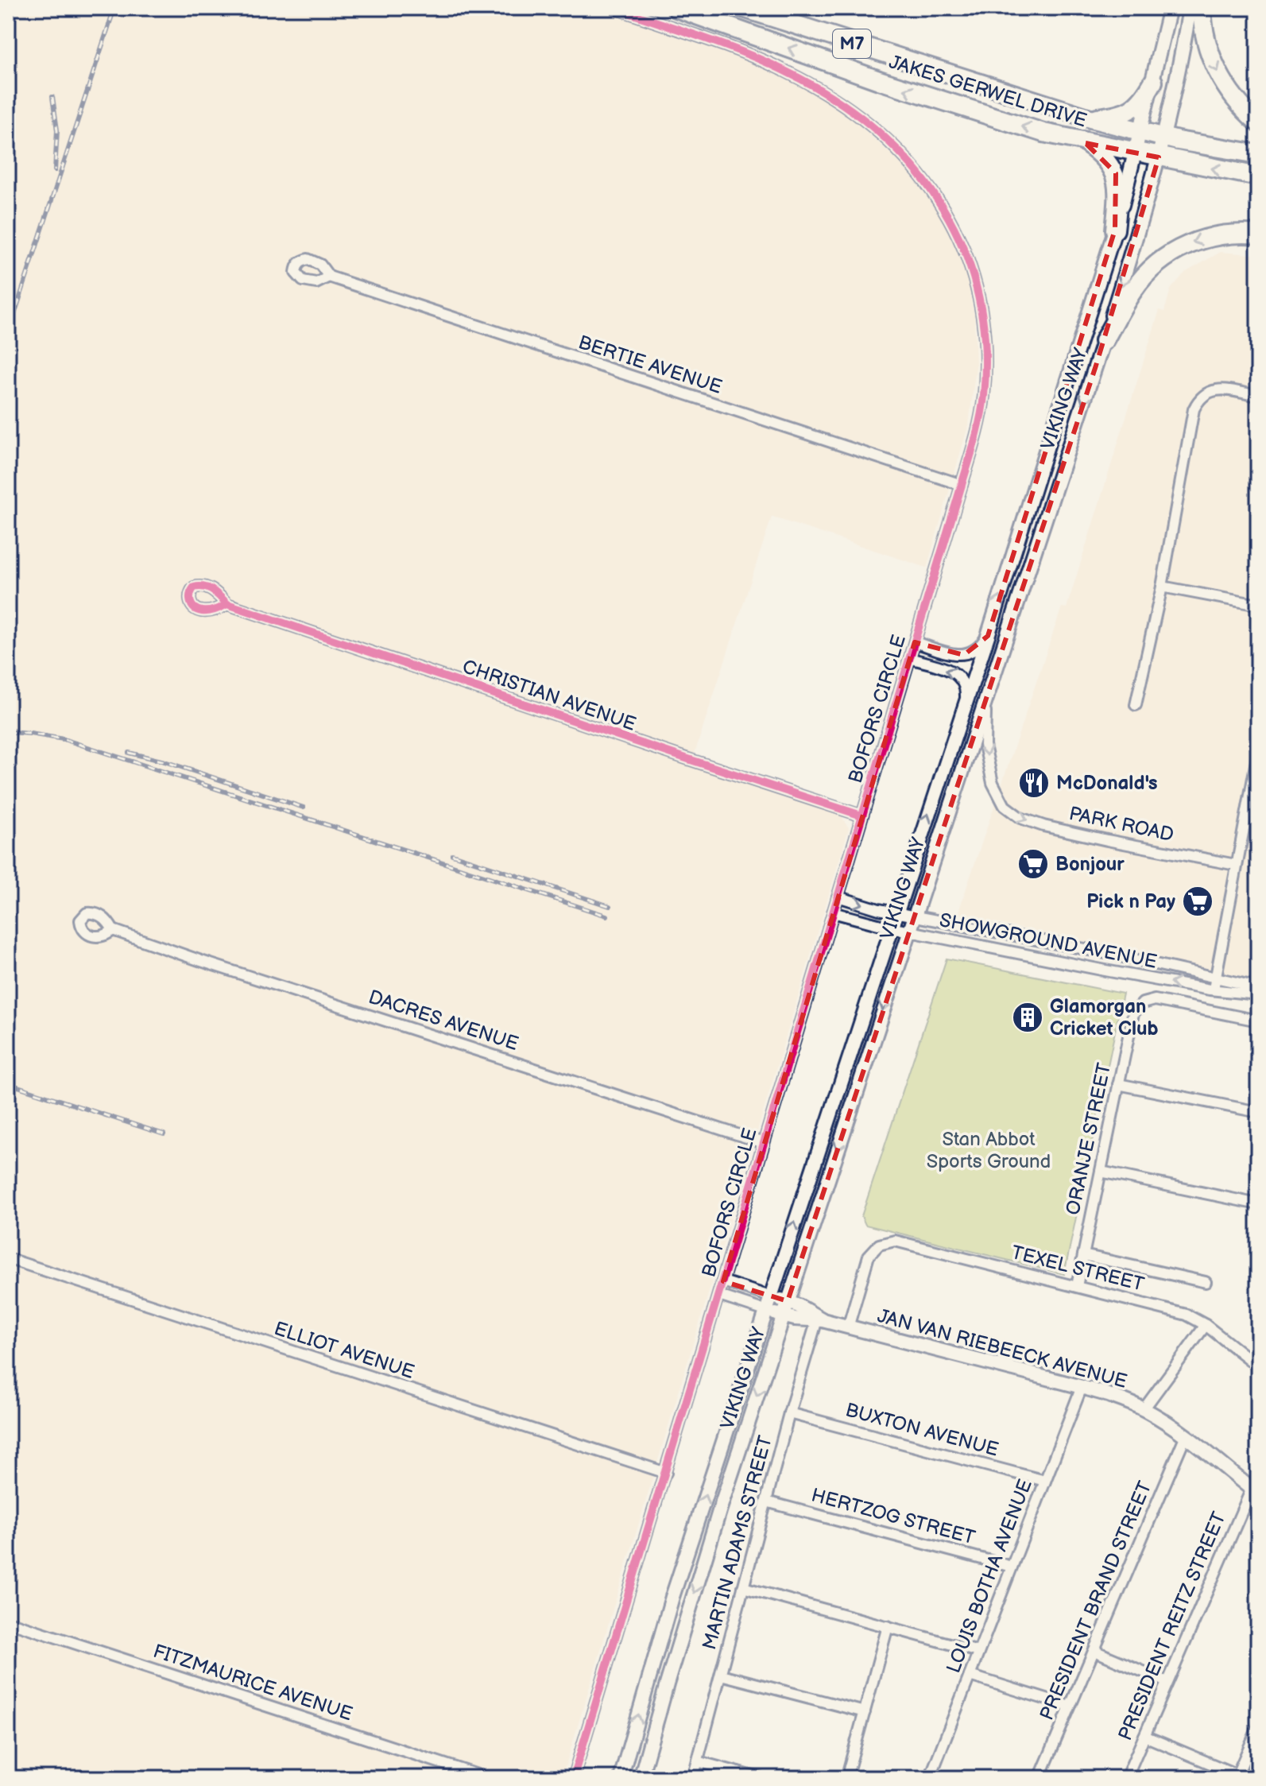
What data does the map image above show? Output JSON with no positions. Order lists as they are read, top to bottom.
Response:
{
  "streets": {
    "highway": ["M7", "JAKES GERWEL DRIVE"],
    "main road": ["VIKING WAY", "JAN VAN RIEBEECK AVENUE"],
    "street": [
      "BERTIE AVENUE",
      "CHRISTIAN AVENUE",
      "BOFORS CIRCLE",
      "PARK ROAD",
      "SHOWGROUND AVENUE",
      "DACRES AVENUE",
      "ORANJE STREET",
      "TEXEL STREET",
      "ELLIOT AVENUE",
      "BUXTON AVENUE",
      "HERTZOG STREET",
      "MARTIN ADAMS STREET",
      "LOUIS BOTHA AVENUE",
      "PRESIDENT BRAND STREET",
      "PRESIDENT REITZ STREET",
      "FITZMAURICE AVENUE"
    ]
  },
  "crossings": [
    ["JAKES GERWEL DRIVE", "VIKING WAY"],
    ["BERTIE AVENUE", "BOFORS CIRCLE"],
    ["VIKING WAY", "PARK ROAD"],
    ["VIKING WAY", "SHOWGROUND AVENUE"],
    ["VIKING WAY", "JAN VAN RIEBEECK AVENUE"],
    ["CHRISTIAN AVENUE", "BOFORS CIRCLE"],
    ["BOFORS CIRCLE", "SHOWGROUND AVENUE"],
    ["BOFORS CIRCLE", "DACRES AVENUE"],
    ["BOFORS CIRCLE", "JAN VAN RIEBEECK AVENUE"],
    ["BOFORS CIRCLE", "ELLIOT AVENUE"],
    ["ORANJE STREET", "TEXEL STREET"],
    ["TEXEL STREET", "JAN VAN RIEBEECK AVENUE"],
    ["JAN VAN RIEBEECK AVENUE", "MARTIN ADAMS STREET"],
    ["JAN VAN RIEBEECK AVENUE", "LOUIS BOTHA AVENUE"],
    ["JAN VAN RIEBEECK AVENUE", "PRESIDENT BRAND STREET"],
    ["JAN VAN RIEBEECK AVENUE", "PRESIDENT REITZ STREET"],
    ["BUXTON AVENUE", "MARTIN ADAMS STREET"],
    ["BUXTON AVENUE", "LOUIS BOTHA AVENUE"],
    ["HERTZOG STREET", "MARTIN ADAMS STREET"],
    ["HERTZOG STREET", "LOUIS BOTHA AVENUE"]
  ],
  "one_way": ["PARK ROAD"],
  "parks": ["Stan Abbot Sports Ground"],
  "places": {
    "restaurant": ["McDonald's"],
    "supermarket": ["Bonjour", "Pick n Pay"],
    "building": ["Glamorgan Cricket Club"]
  }
}
